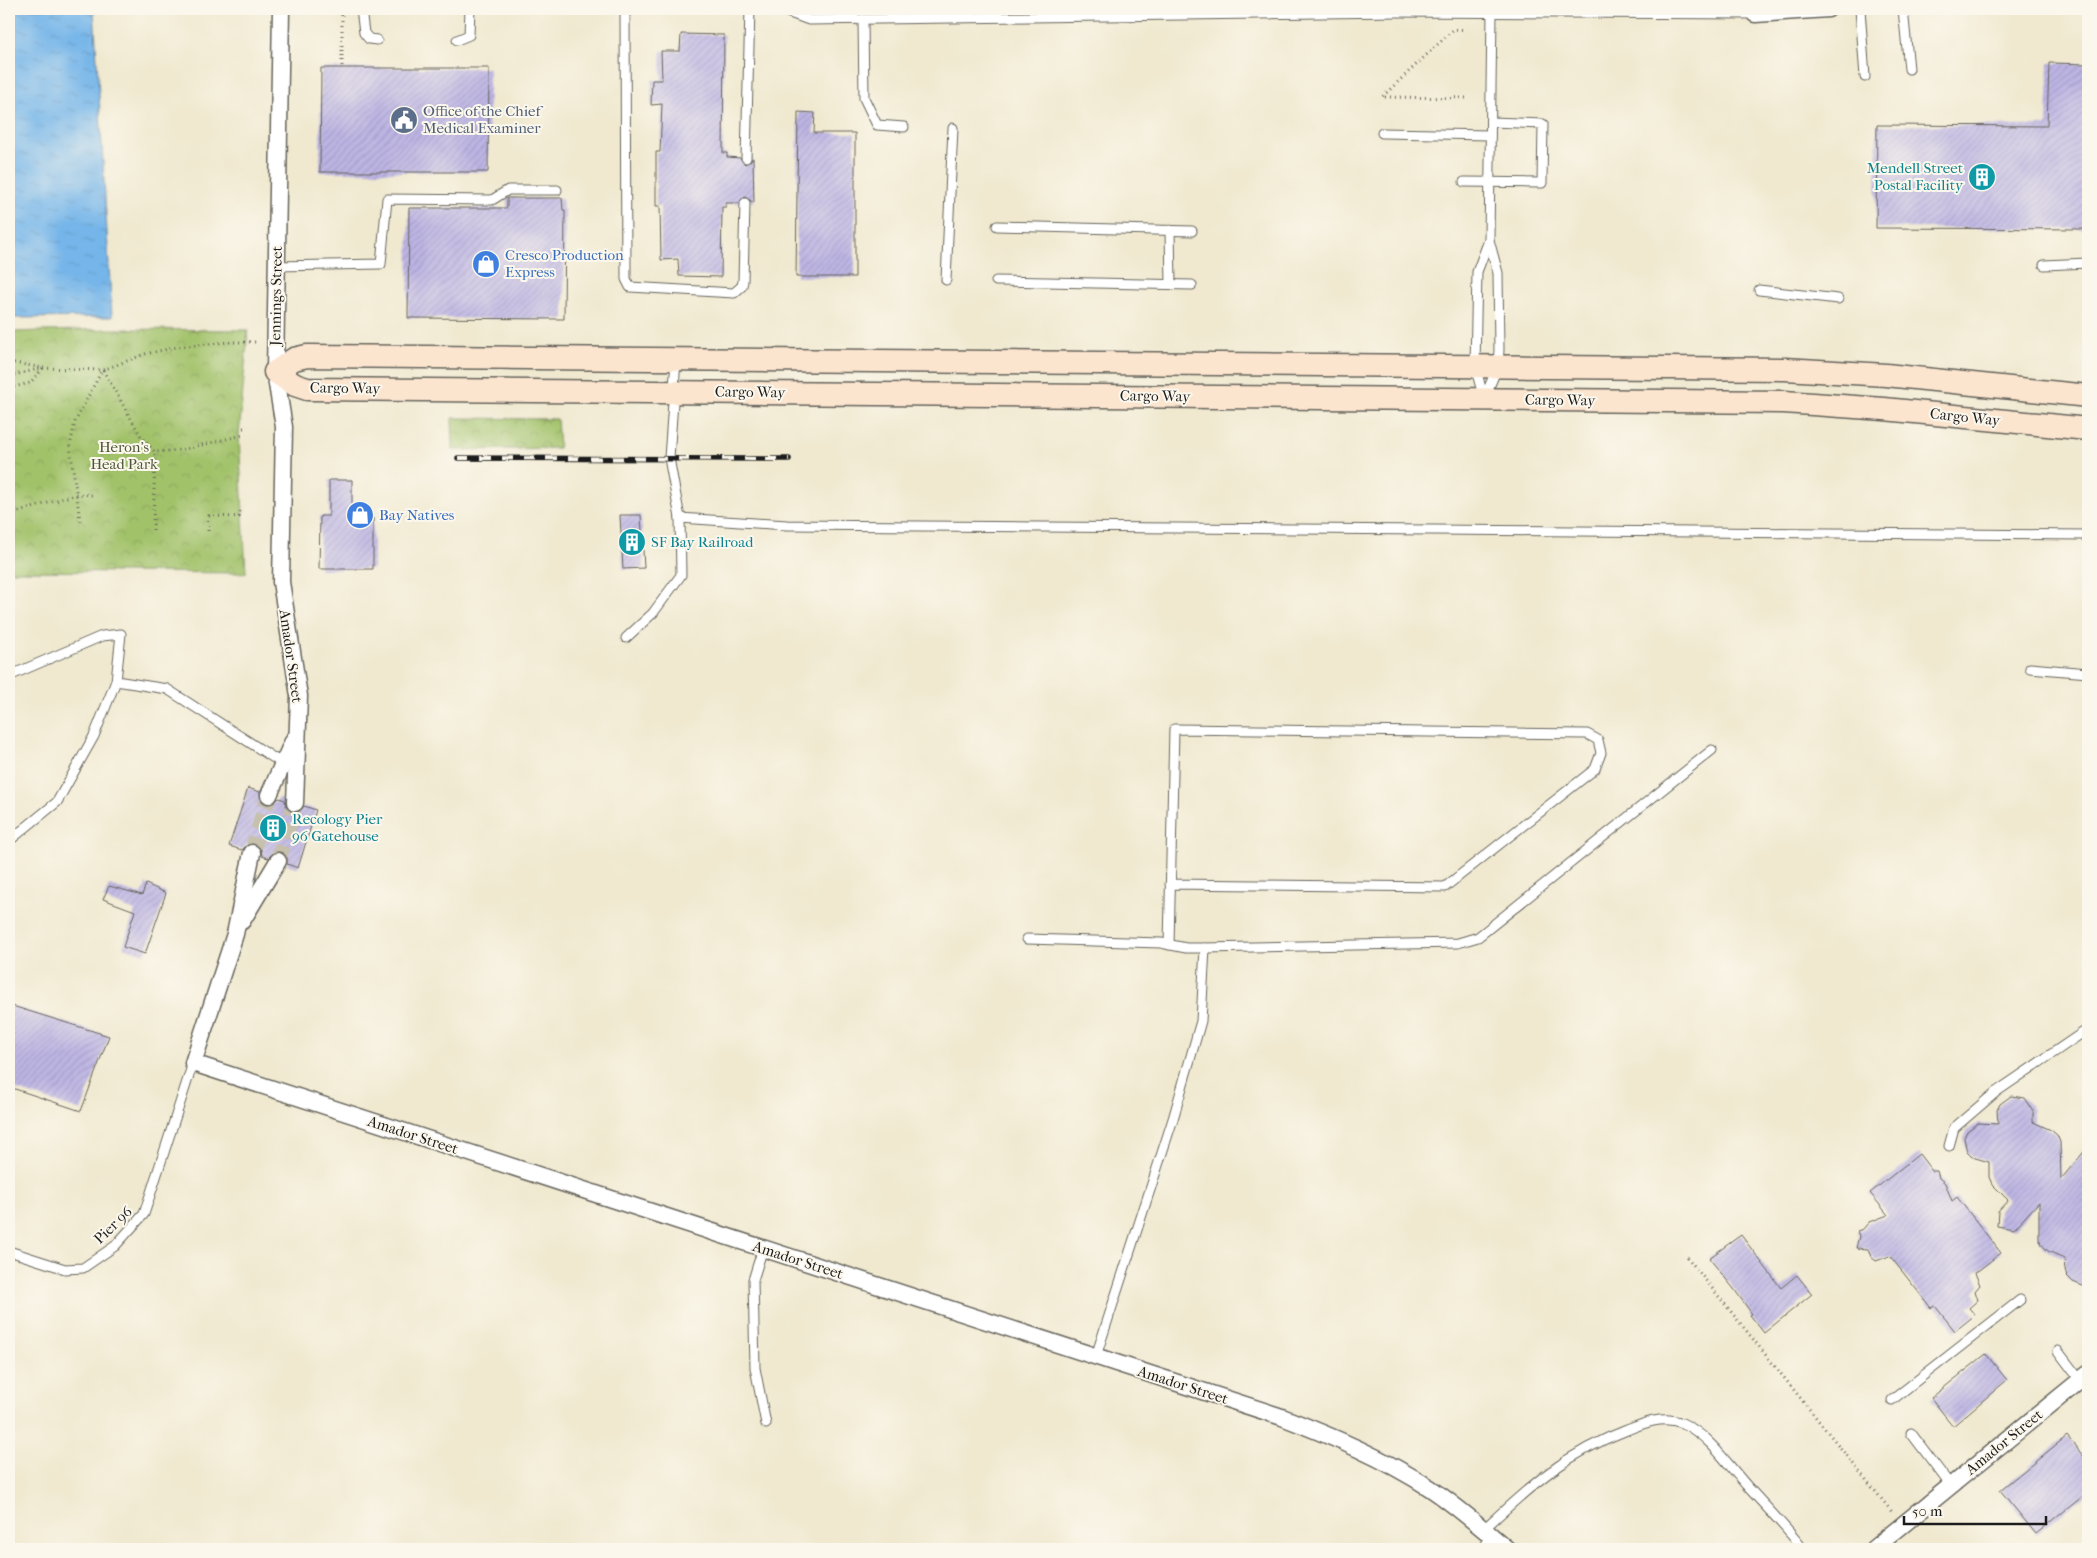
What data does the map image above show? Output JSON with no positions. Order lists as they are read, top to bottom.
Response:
{
  "streets": {
    "main road": ["Cargo Way"],
    "street": ["Jennings Street", "Amador Street"],
    "lane": ["Pier 96"]
  },
  "crossings": [
    ["Jennings Street", "Cargo Way"],
    ["Jennings Street", "Amador Street"],
    ["Amador Street", "Pier 96"]
  ],
  "parks": ["Heron's Head Park"],
  "places": {
    "public building": ["Office of the Chief Medical Examiner"],
    "building": ["Mendell Street Postal Facility", "SF Bay Railroad", "Recology Pier 96 Gatehouse"],
    "shop": ["Cresco Production Express", "Bay Natives"]
  },
  "scale_bar": "50 m"
}
